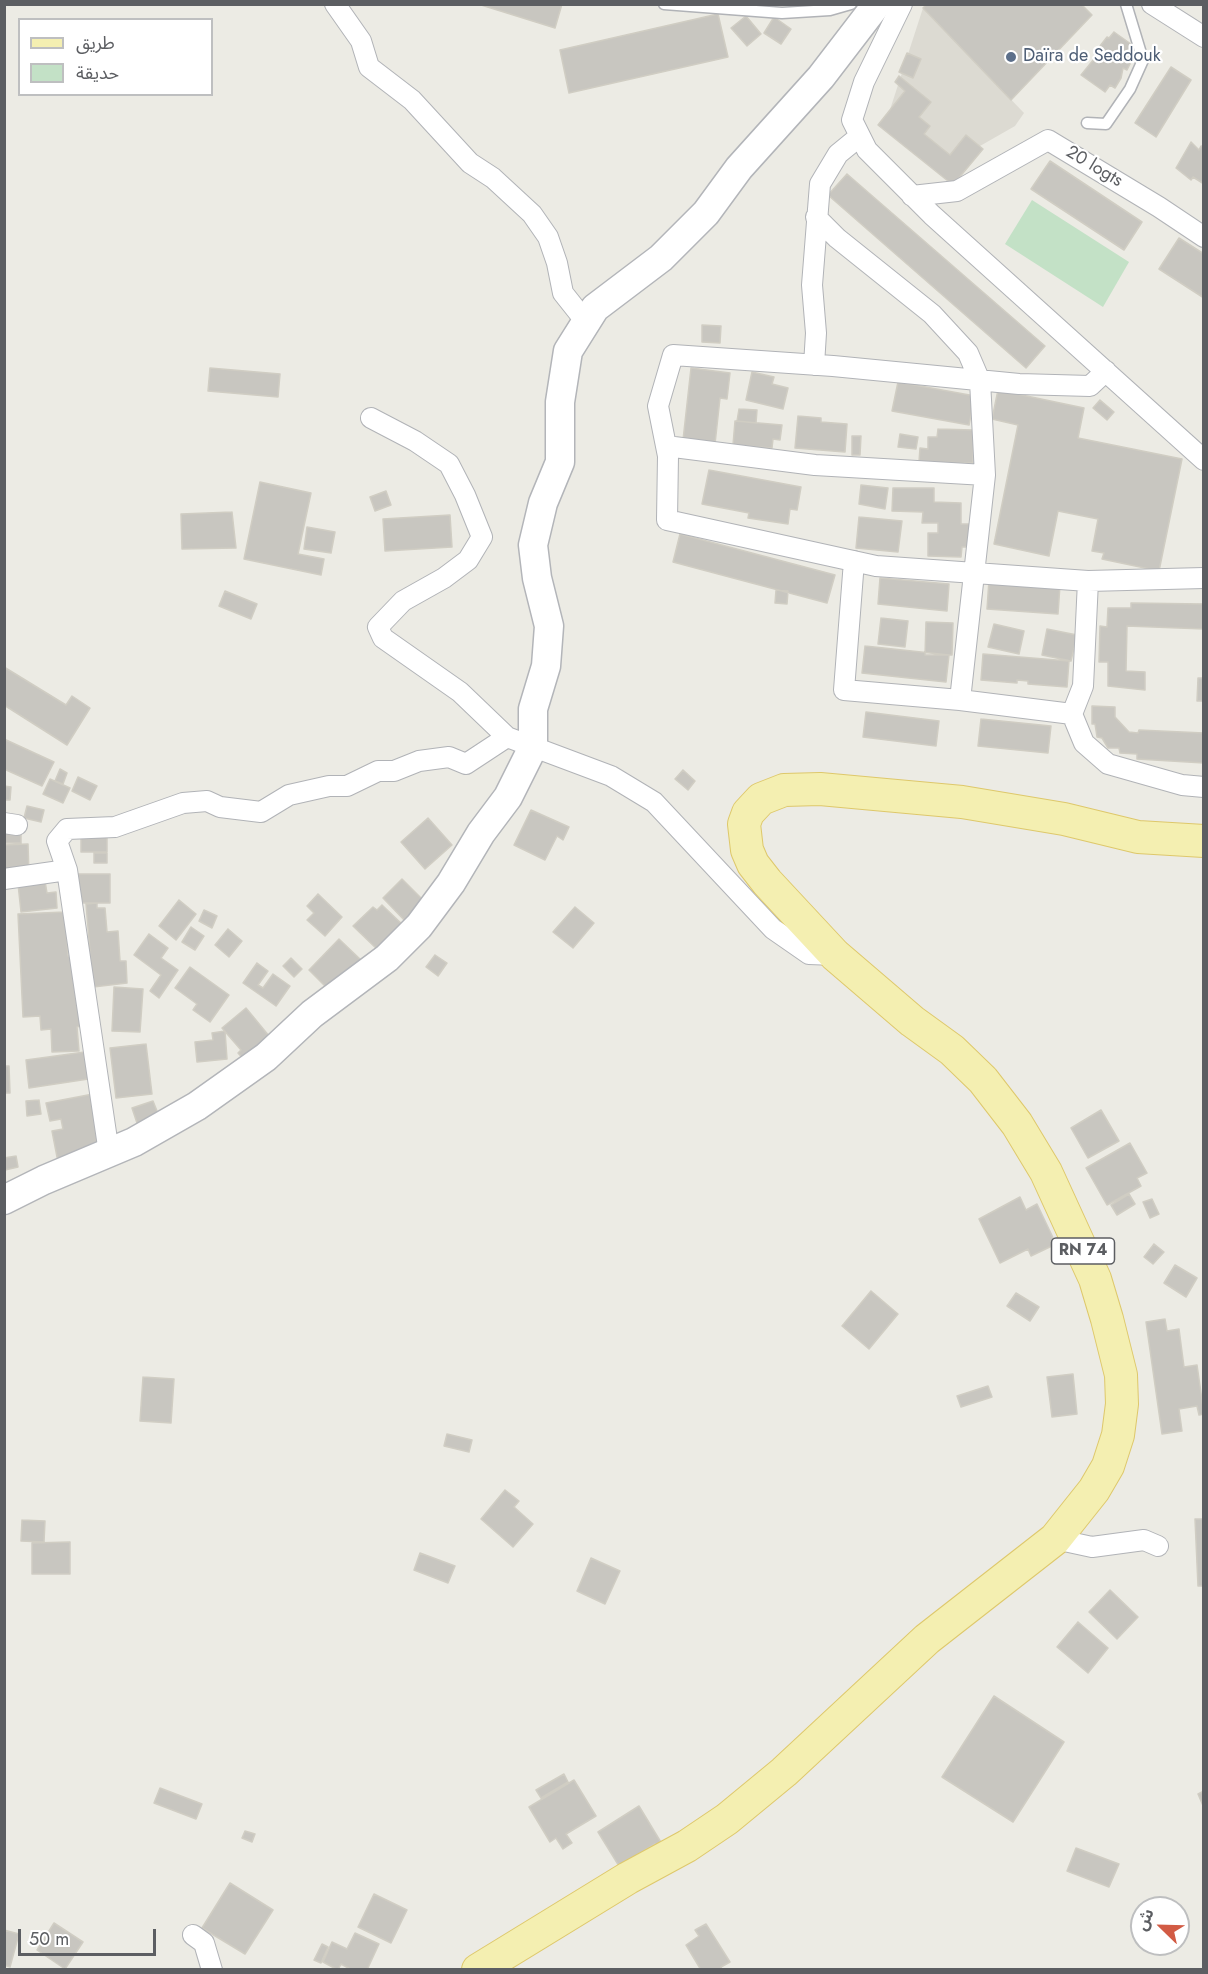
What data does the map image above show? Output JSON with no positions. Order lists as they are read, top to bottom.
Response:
{
  "streets": {
    "main road": ["RN 74"],
    "street": ["20 logts"]
  },
  "places": ["Daïra de Seddouk"],
  "legend": ["طريق", "حديقة"],
  "scale_bar": "50 m",
  "north": "top left"
}
